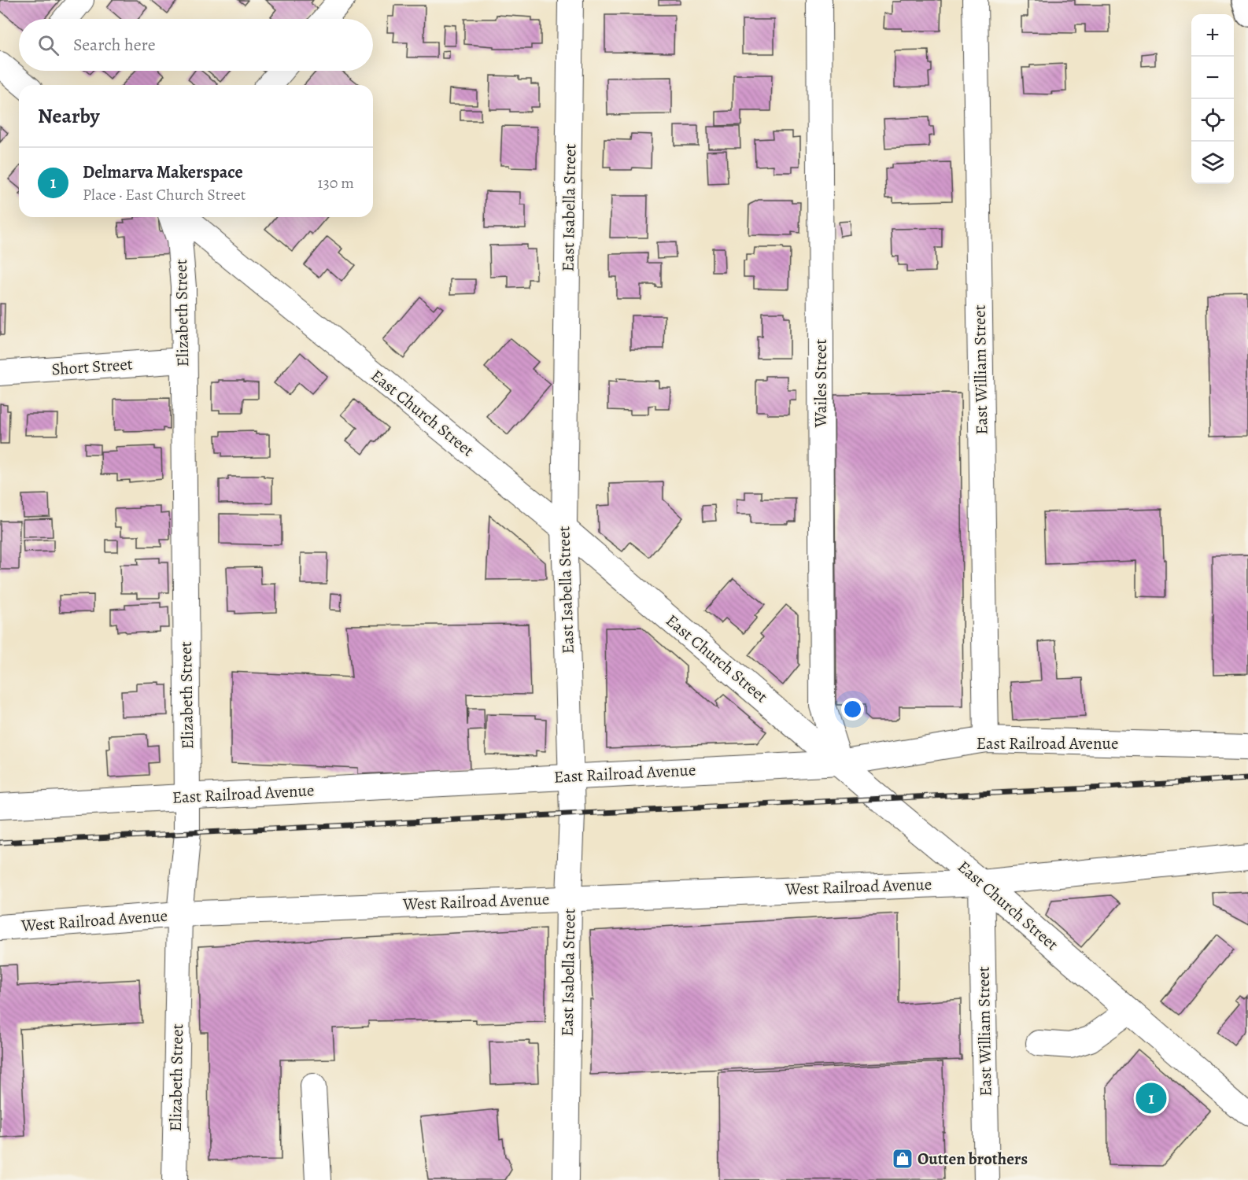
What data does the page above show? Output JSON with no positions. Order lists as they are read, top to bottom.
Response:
{
  "streets": {
    "street": [
      "East Isabella Street",
      "Elizabeth Street",
      "Short Street",
      "East William Street",
      "Wailes Street",
      "East Church Street",
      "East Railroad Avenue",
      "West Railroad Avenue"
    ]
  },
  "crossings": [
    ["East Isabella Street", "East Church Street"],
    ["East Isabella Street", "East Railroad Avenue"],
    ["East Isabella Street", "West Railroad Avenue"],
    ["Elizabeth Street", "Short Street"],
    ["Elizabeth Street", "East Railroad Avenue"],
    ["Elizabeth Street", "West Railroad Avenue"],
    ["East William Street", "East Church Street"],
    ["East William Street", "East Railroad Avenue"],
    ["East William Street", "West Railroad Avenue"],
    ["Wailes Street", "East Church Street"],
    ["Wailes Street", "East Railroad Avenue"],
    ["East Church Street", "East Railroad Avenue"],
    ["East Church Street", "West Railroad Avenue"]
  ],
  "places": {
    "shop": ["Outten brothers"]
  },
  "page": {
    "map_buttons": ["+", "−"],
    "search": "Search here",
    "heading": "Nearby",
    "list": [
      {
        "mark": "1",
        "name": "Delmarva Makerspace",
        "note": "Place · East Church Street",
        "value": "130 m"
      }
    ],
    "pins": "1"
  }
}
